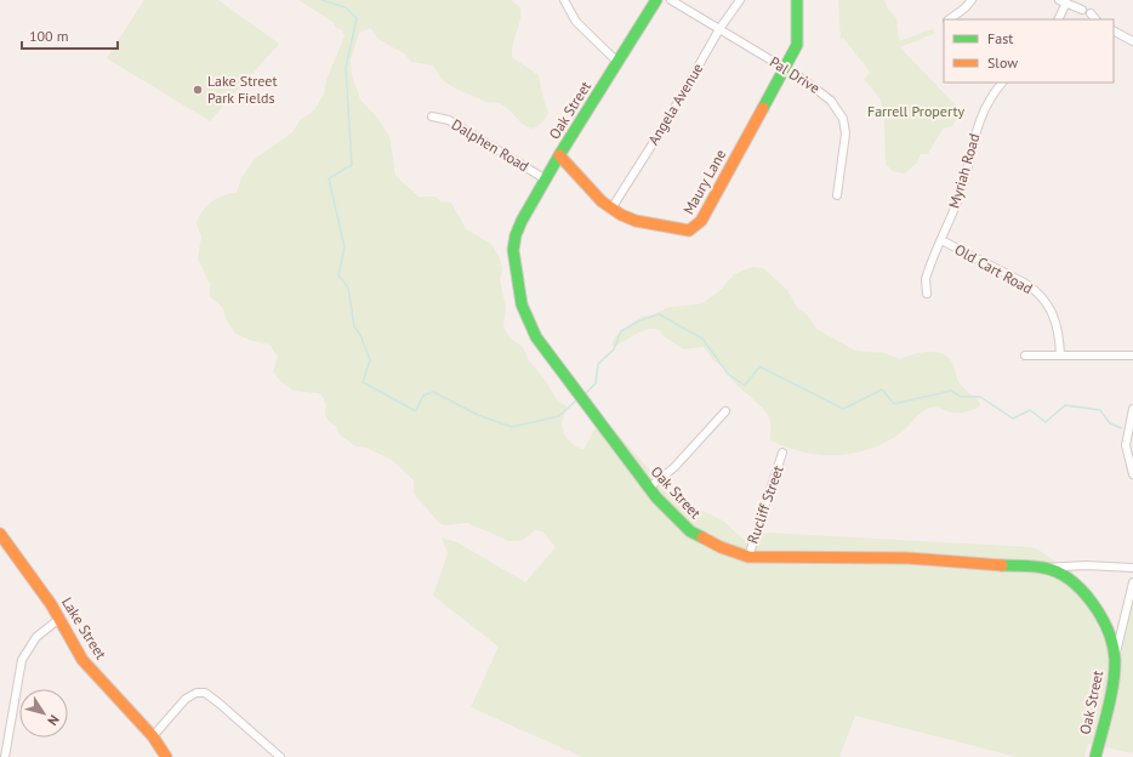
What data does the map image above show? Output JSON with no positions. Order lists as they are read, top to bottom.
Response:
{
  "streets": {
    "street": [
      "Pal Drive",
      "Angela Avenue",
      "Oak Street",
      "Dalphen Road",
      "Myriah Road",
      "Maury Lane",
      "Old Cart Road",
      "Rucliff Street",
      "Lake Street"
    ]
  },
  "crossings": [
    ["Pal Drive", "Angela Avenue"],
    ["Pal Drive", "Maury Lane"],
    ["Angela Avenue", "Maury Lane"],
    ["Oak Street", "Dalphen Road"],
    ["Oak Street", "Maury Lane"],
    ["Oak Street", "Rucliff Street"],
    ["Myriah Road", "Old Cart Road"]
  ],
  "parks": ["Farrell Property"],
  "places": ["Lake Street Park Fields"],
  "legend": ["Fast", "Slow"],
  "scale_bar": "100 m",
  "north": "bottom right"
}
